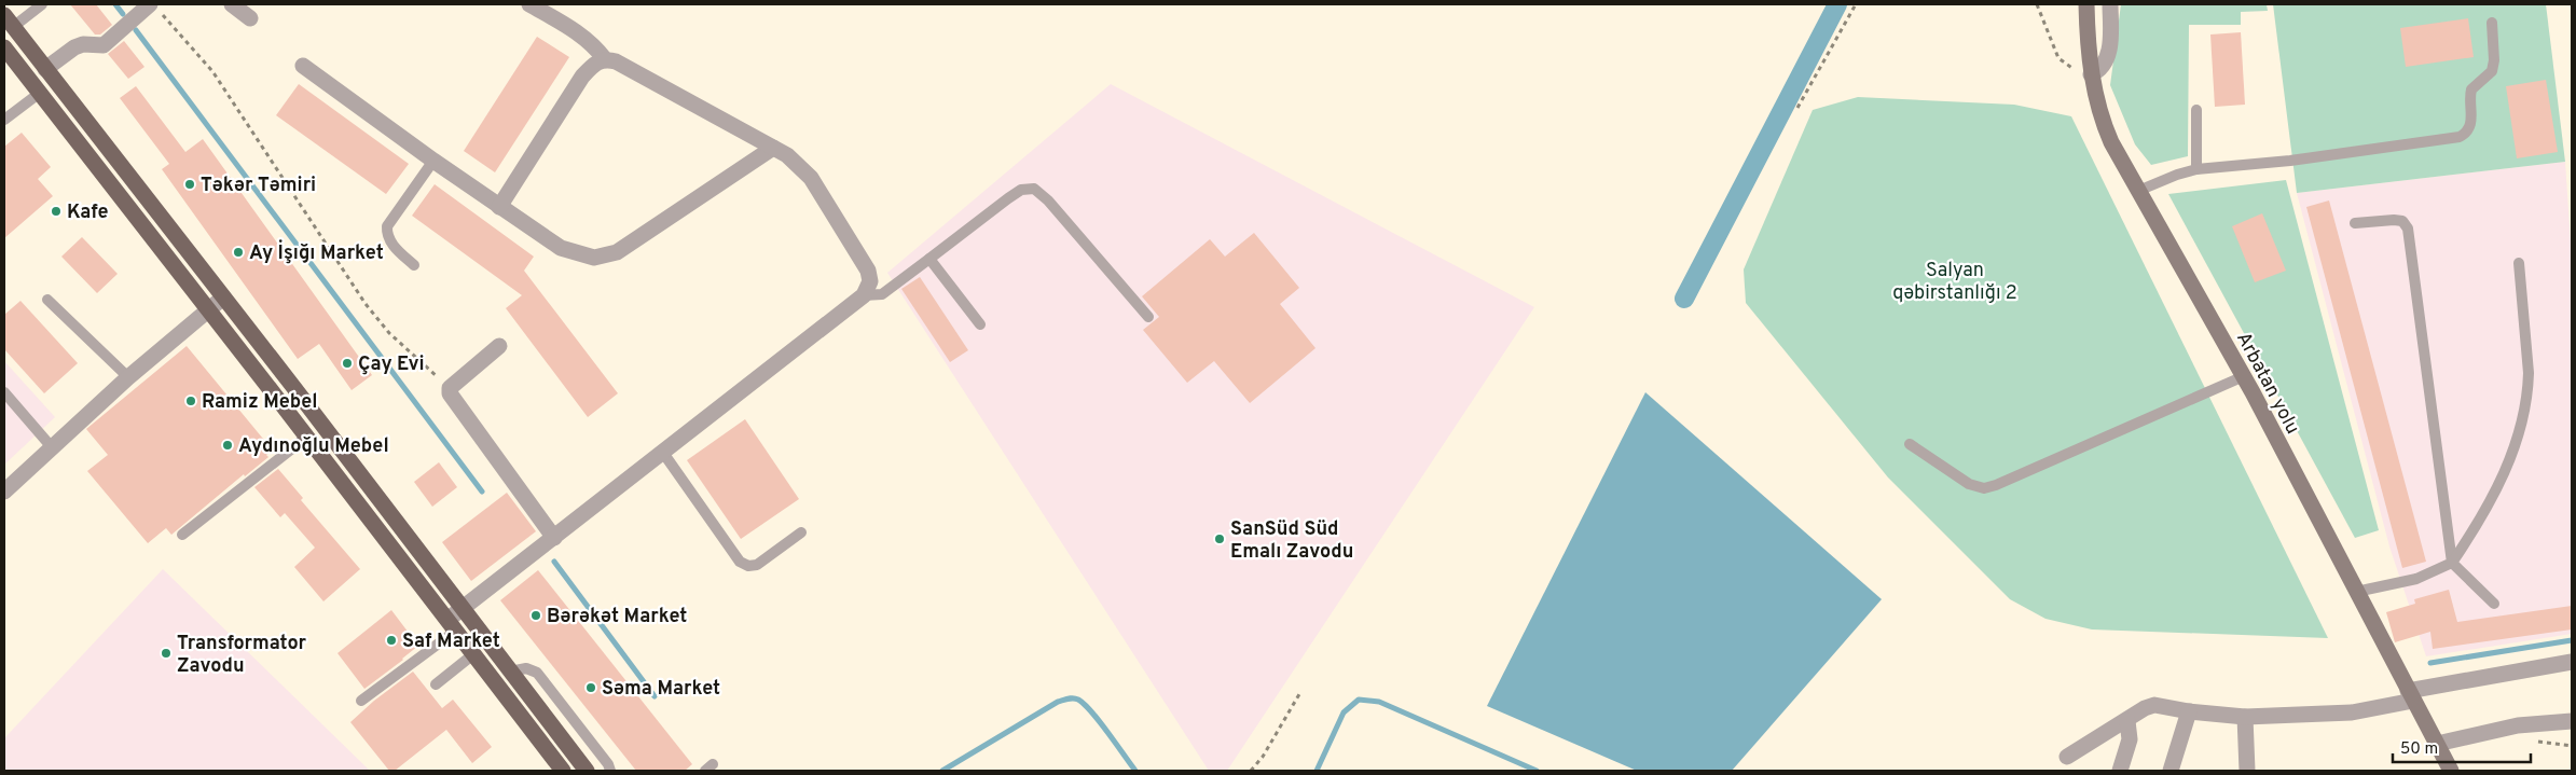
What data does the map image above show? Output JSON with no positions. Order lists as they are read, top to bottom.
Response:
{
  "streets": {
    "main road": ["Arbatan yolu"]
  },
  "parks": ["Salyan qəbirstanlığı 2"],
  "places": [
    "Təkər Təmiri",
    "Kafe",
    "Ay İşığı Market",
    "Çay Evi",
    "Ramiz Mebel",
    "Aydınoğlu Mebel",
    "SanSüd Süd Emalı Zavodu",
    "Bərəkət Market",
    "Saf Market",
    "Transformator Zavodu",
    "Səma Market"
  ],
  "scale_bar": "50 m"
}
